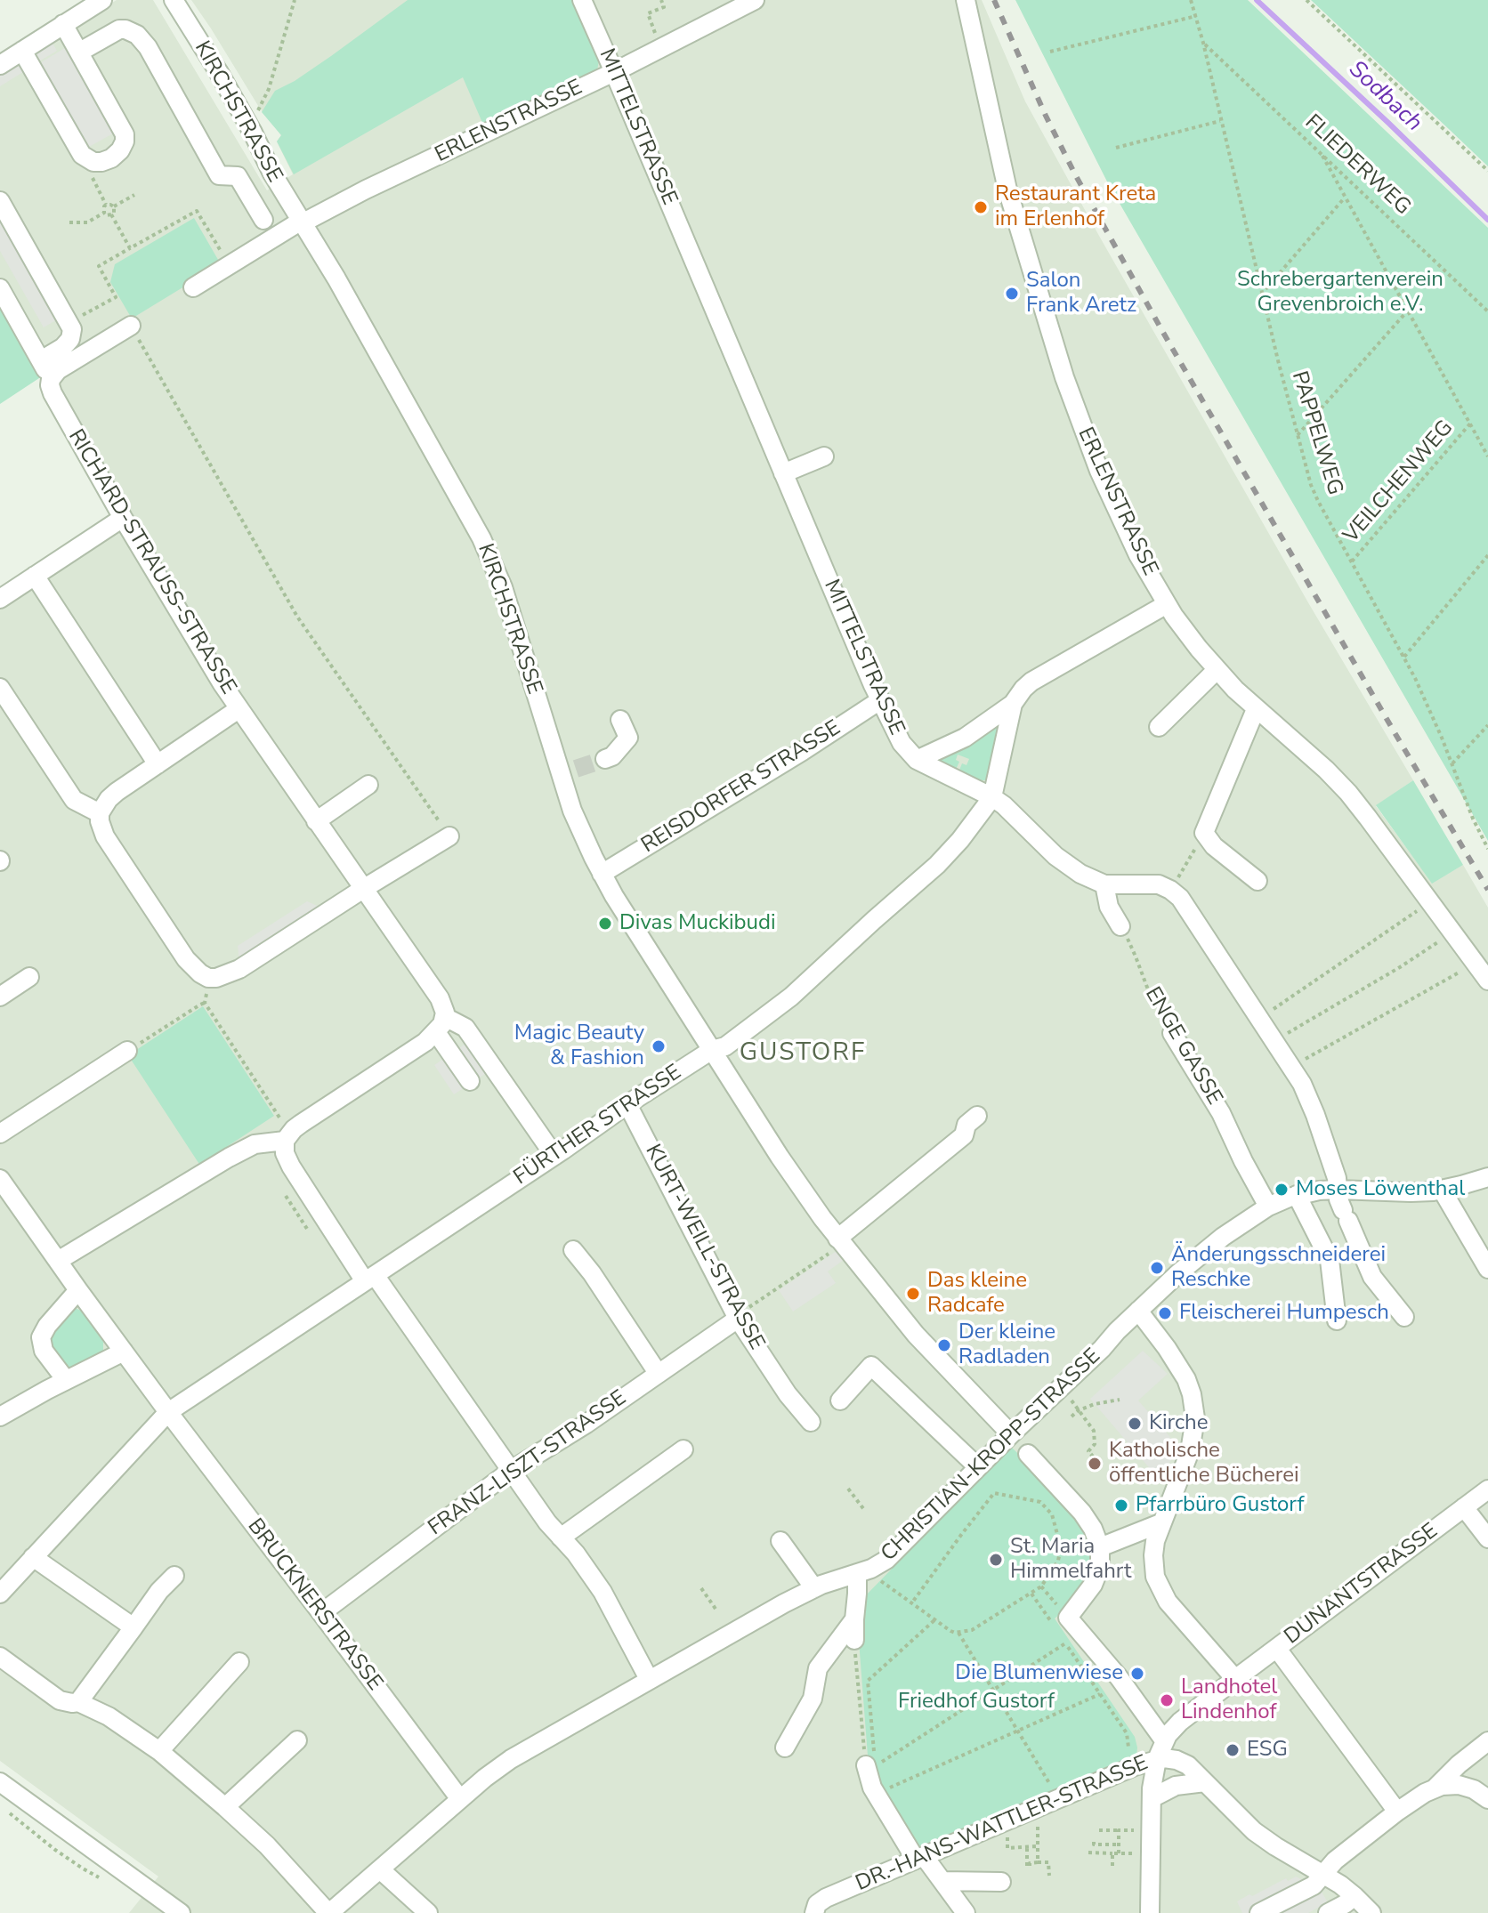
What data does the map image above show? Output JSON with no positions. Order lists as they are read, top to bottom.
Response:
{
  "streets": {
    "street": [
      "KIRCHSTRASSE",
      "ERLENSTRASSE",
      "MITTELSTRASSE",
      "RICHARD-STRAUSS-STRASSE",
      "REISDORFER STRASSE",
      "ENGE GASSE",
      "FÜRTHER STRASSE",
      "KURT-WEILL-STRASSE",
      "CHRISTIAN-KROPP-STRASSE",
      "FRANZ-LISZT-STRASSE",
      "DUNANTSTRASSE",
      "BRUCKNERSTRASSE",
      "DR.-HANS-WATTLER-STRASSE"
    ],
    "path": ["FLIEDERWEG", "PAPPELWEG", "VEILCHENWEG"]
  },
  "crossings": [
    ["KIRCHSTRASSE", "ERLENSTRASSE"],
    ["KIRCHSTRASSE", "REISDORFER STRASSE"],
    ["KIRCHSTRASSE", "FÜRTHER STRASSE"],
    ["KIRCHSTRASSE", "CHRISTIAN-KROPP-STRASSE"],
    ["ERLENSTRASSE", "MITTELSTRASSE"],
    ["MITTELSTRASSE", "REISDORFER STRASSE"],
    ["MITTELSTRASSE", "FÜRTHER STRASSE"],
    ["FLIEDERWEG", "PAPPELWEG"],
    ["PAPPELWEG", "VEILCHENWEG"],
    ["RICHARD-STRAUSS-STRASSE", "FÜRTHER STRASSE"],
    ["ENGE GASSE", "CHRISTIAN-KROPP-STRASSE"],
    ["FÜRTHER STRASSE", "KURT-WEILL-STRASSE"],
    ["FÜRTHER STRASSE", "BRUCKNERSTRASSE"],
    ["KURT-WEILL-STRASSE", "FRANZ-LISZT-STRASSE"],
    ["CHRISTIAN-KROPP-STRASSE", "BRUCKNERSTRASSE"],
    ["FRANZ-LISZT-STRASSE", "BRUCKNERSTRASSE"]
  ],
  "districts": ["GUSTORF"],
  "water": ["Sodbach"],
  "parks": ["Schrebergartenverein Grevenbroich e.V.", "Friedhof Gustorf"],
  "places": [
    "Restaurant Kreta im Erlenhof",
    "Salon Frank Aretz",
    "Divas Muckibudi",
    "Magic Beauty & Fashion",
    "Moses Löwenthal",
    "Änderungsschneiderei Reschke",
    "Das kleine Radcafe",
    "Fleischerei Humpesch",
    "Der kleine Radladen",
    "Kirche",
    "Katholische öffentliche Bücherei",
    "Pfarrbüro Gustorf",
    "St. Maria Himmelfahrt",
    "Die Blumenwiese",
    "Landhotel Lindenhof",
    "ESG"
  ]
}
